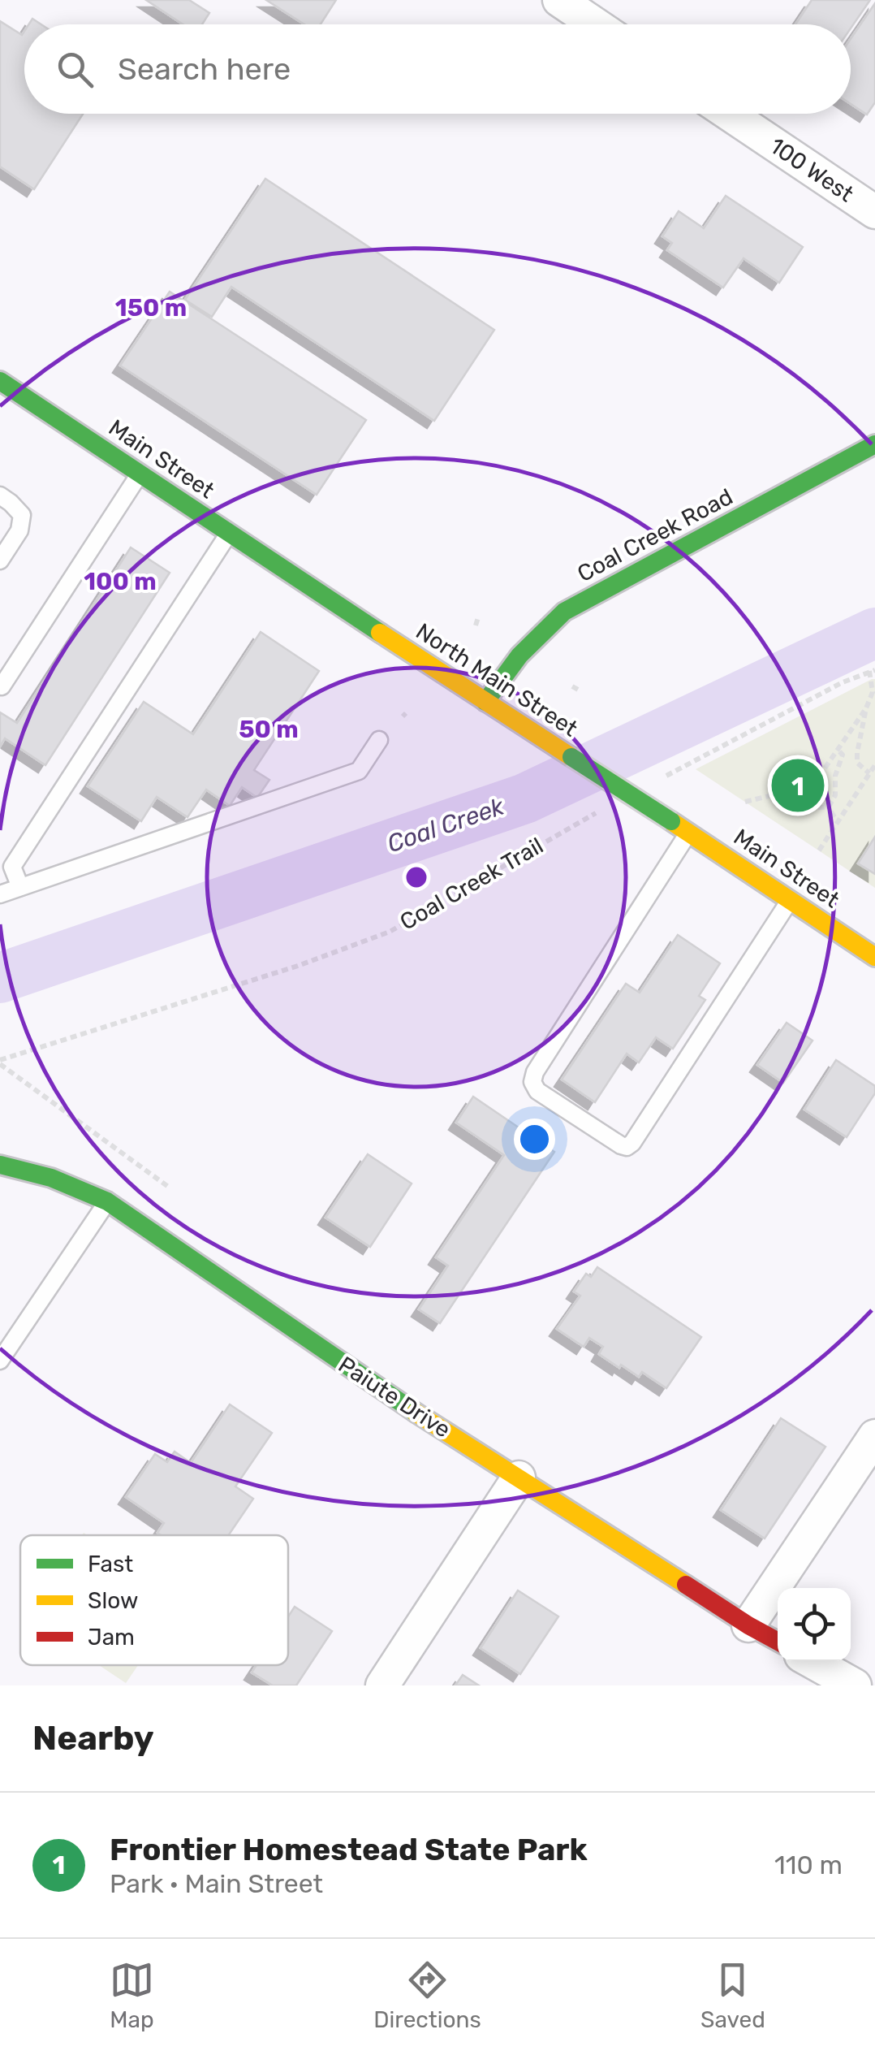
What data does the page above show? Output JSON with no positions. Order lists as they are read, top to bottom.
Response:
{
  "streets": {
    "main road": [
      "Main Street",
      "Coal Creek Road",
      "North Main Street",
      "Paiute Drive"
    ],
    "street": ["100 West"],
    "path": ["Coal Creek Trail"]
  },
  "crossings": [
    ["Main Street", "North Main Street"],
    ["Coal Creek Road", "North Main Street"]
  ],
  "water": ["Coal Creek"],
  "legend": ["Fast", "Slow", "Jam"],
  "page": {
    "search": "Search here",
    "pins": "1",
    "heading": "Nearby",
    "list": [
      {
        "mark": "1",
        "name": "Frontier Homestead State Park",
        "note": "Park · Main Street",
        "value": "110 m"
      }
    ],
    "nav": ["Map", "Directions", "Saved"]
  },
  "rings": ["150 m", "100 m", "50 m"]
}
